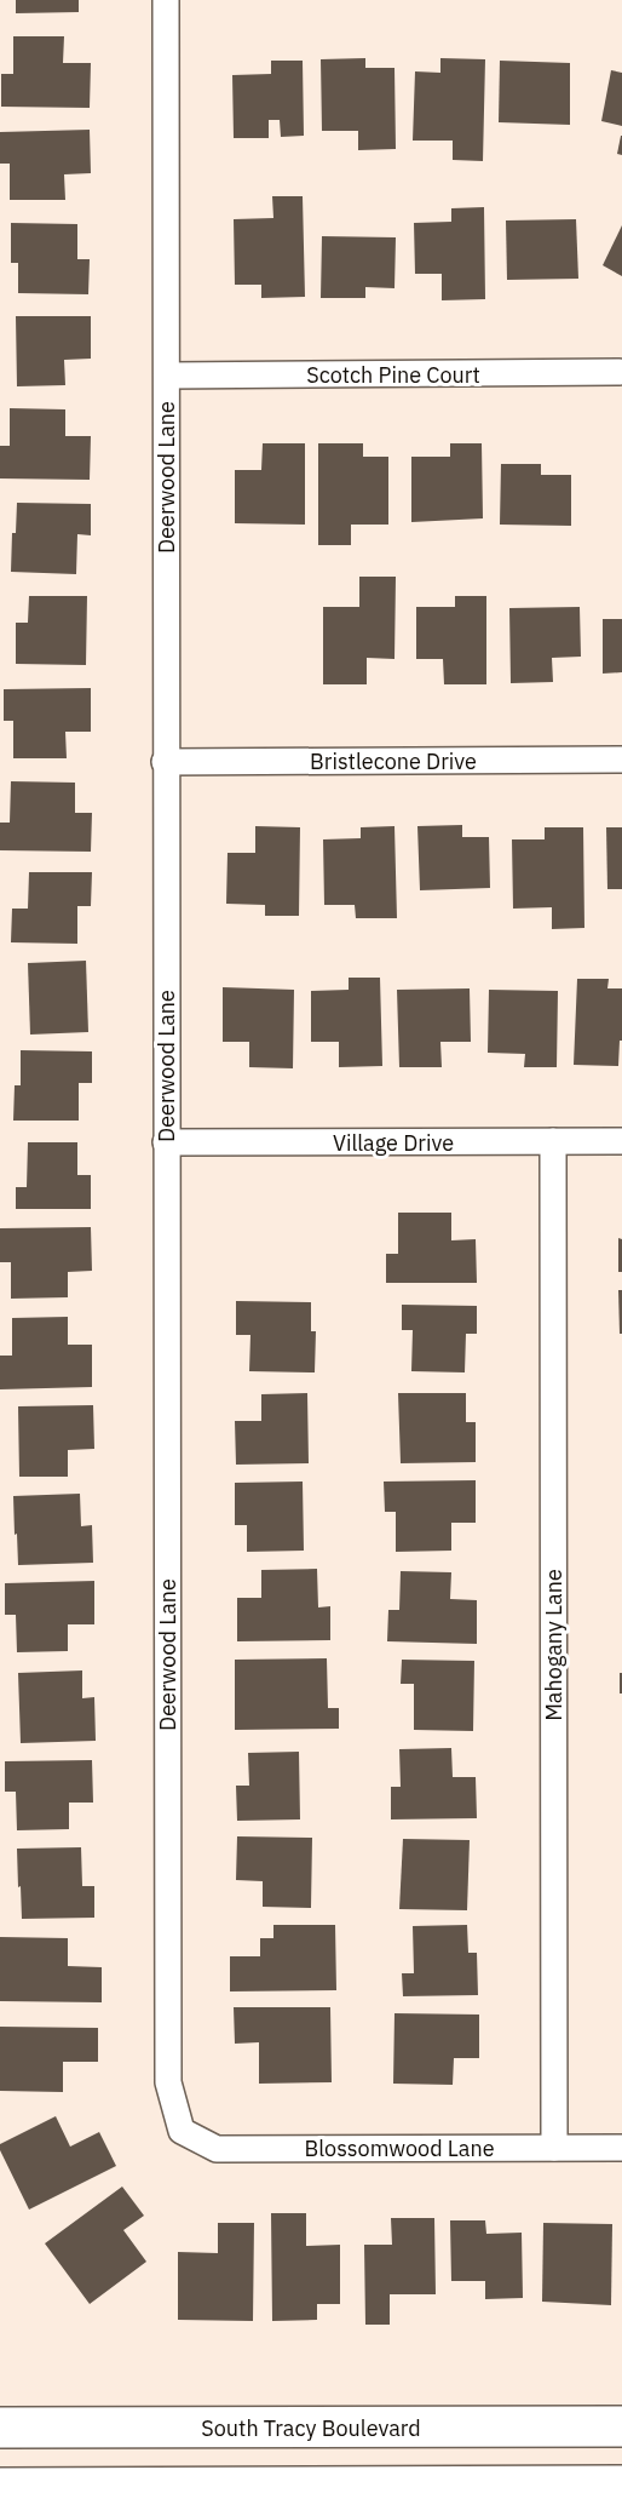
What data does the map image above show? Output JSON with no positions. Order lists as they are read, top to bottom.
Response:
{
  "streets": {
    "main road": ["South Tracy Boulevard"],
    "street": [
      "Scotch Pine Court",
      "Deerwood Lane",
      "Bristlecone Drive",
      "Village Drive",
      "Mahogany Lane",
      "Blossomwood Lane"
    ]
  },
  "crossings": [
    ["Scotch Pine Court", "Deerwood Lane"],
    ["Deerwood Lane", "Bristlecone Drive"],
    ["Deerwood Lane", "Village Drive"],
    ["Deerwood Lane", "Blossomwood Lane"],
    ["Village Drive", "Mahogany Lane"],
    ["Mahogany Lane", "Blossomwood Lane"]
  ]
}
